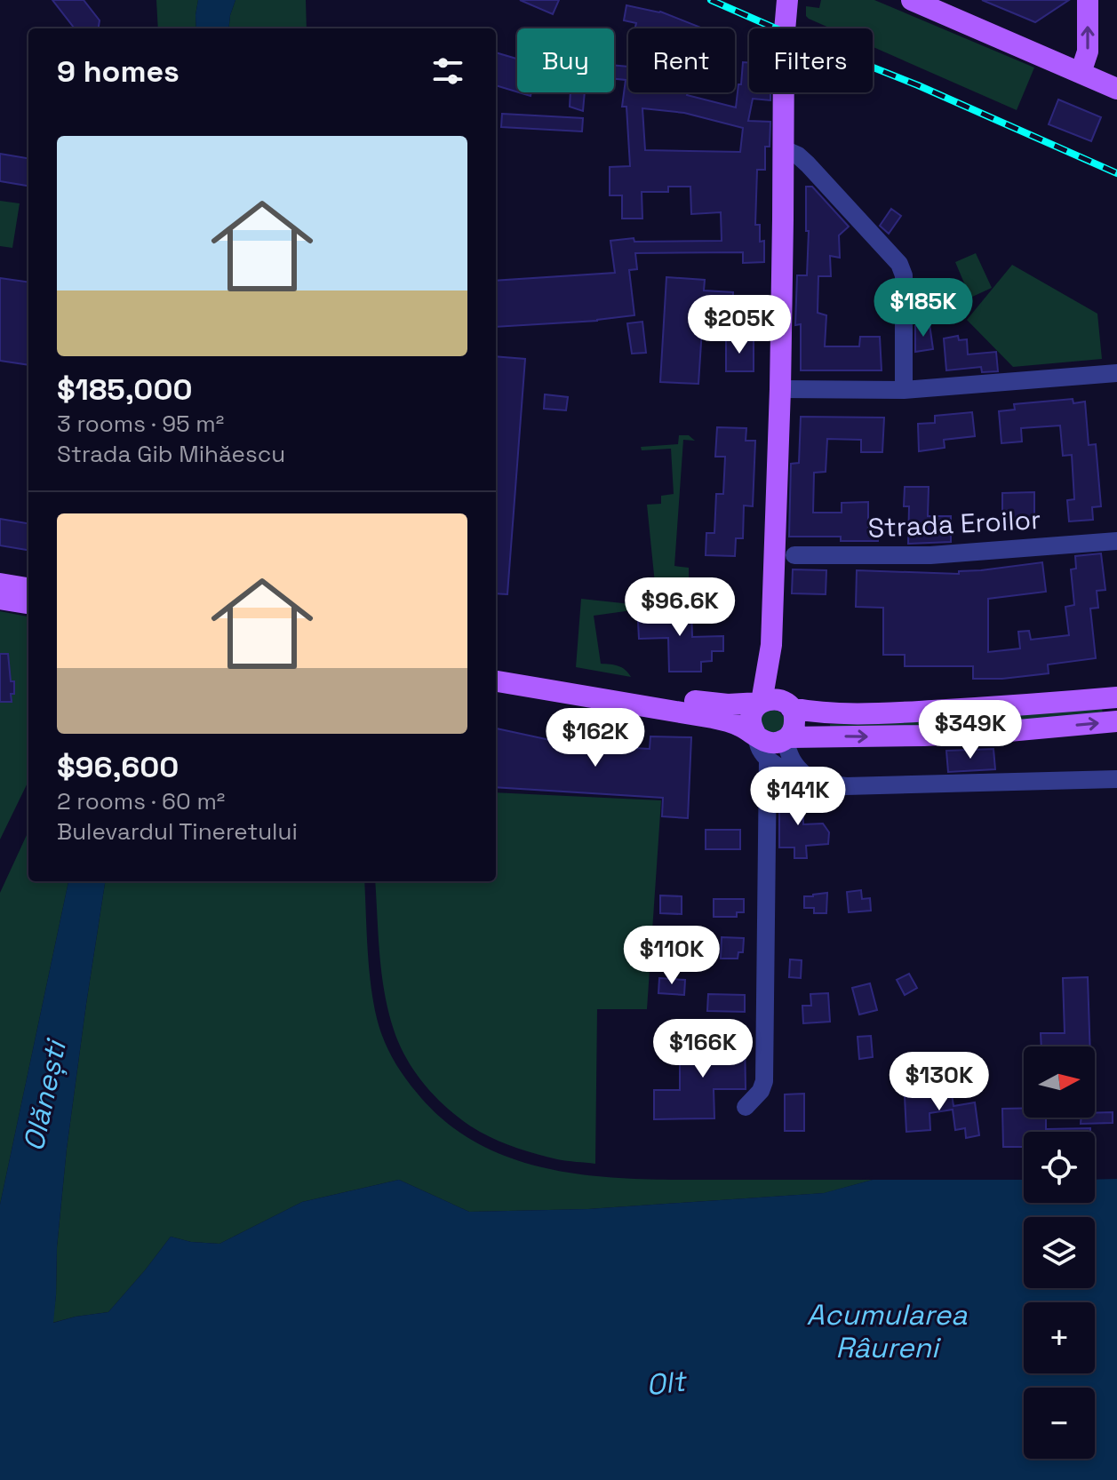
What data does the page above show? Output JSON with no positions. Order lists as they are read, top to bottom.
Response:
{
  "streets": {
    "street": ["Strada Eroilor"]
  },
  "water": ["Olănești", "Acumularea Râureni", "Olt"],
  "north": "right",
  "page": {
    "chip": ["Buy", "Rent", "Filters"],
    "heading": "9 homes",
    "list": [
      {
        "name": "$185,000",
        "note": "3 rooms · 95 m² · Strada Gib Mihăescu"
      },
      {
        "name": "$96,600",
        "note": "2 rooms · 60 m² · Bulevardul Tineretului"
      }
    ],
    "price": [
      "$185K",
      "$205K",
      "$96.6K",
      "$349K",
      "$162K",
      "$141K",
      "$110K",
      "$166K",
      "$130K"
    ],
    "map_buttons": ["+", "−"]
  }
}
